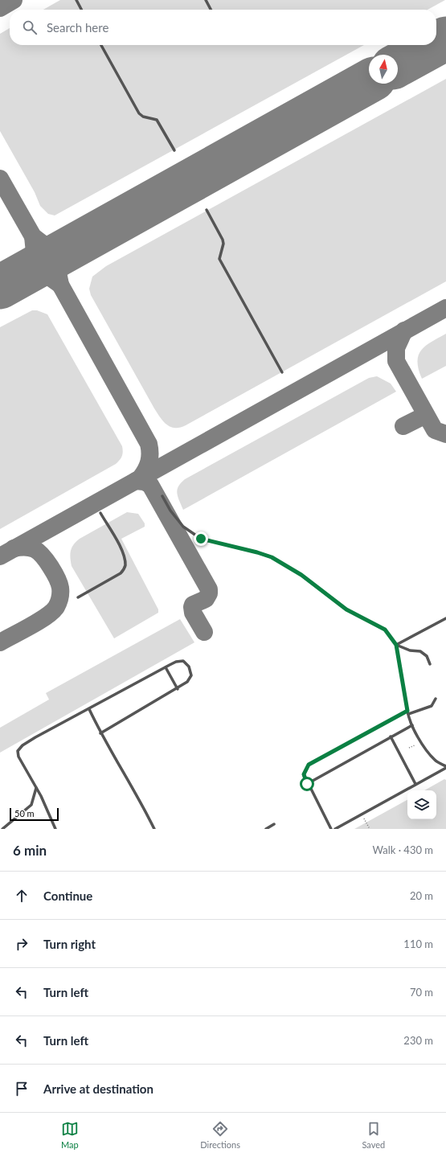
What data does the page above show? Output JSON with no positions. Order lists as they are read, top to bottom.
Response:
{
  "scale_bar": "50 m",
  "north": "top",
  "page": {
    "search": "Search here",
    "scale": "50 m",
    "heading": ["6 min", "Walk · 430 m"],
    "list": [
      ["Continue", "20 m"],
      ["Turn right", "110 m"],
      ["Turn left", "70 m"],
      ["Turn left", "230 m"],
      "Arrive at destination"
    ],
    "nav": ["Map", "Directions", "Saved"]
  }
}
